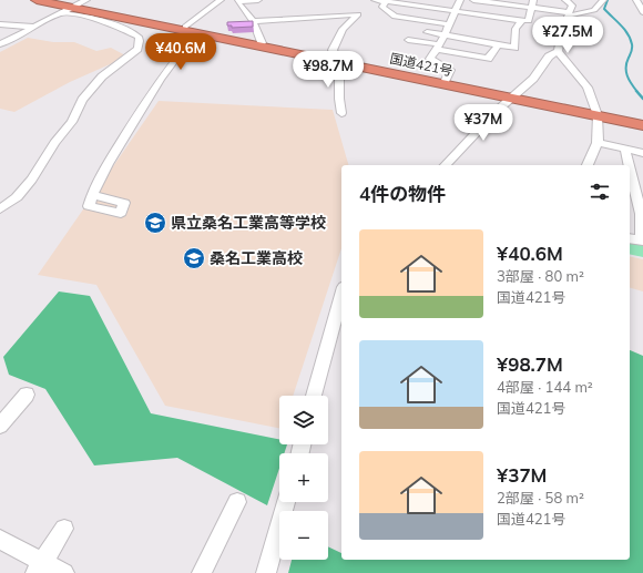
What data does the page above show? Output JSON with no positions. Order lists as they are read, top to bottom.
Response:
{
  "streets": {
    "highway": ["国道421号"]
  },
  "places": {
    "school or university": ["県立桑名工業高等学校", "桑名工業高校"]
  },
  "page": {
    "price": [
      "¥27.5M",
      "¥40.6M",
      "¥98.7M",
      "¥37M"
    ],
    "heading": "4件の物件",
    "list": [
      {
        "name": "¥40.6M",
        "note": "3部屋 · 80 m² · 国道421号"
      },
      {
        "name": "¥98.7M",
        "note": "4部屋 · 144 m² · 国道421号"
      },
      {
        "name": "¥37M",
        "note": "2部屋 · 58 m² · 国道421号"
      }
    ],
    "map_buttons": ["+", "−"]
  }
}
